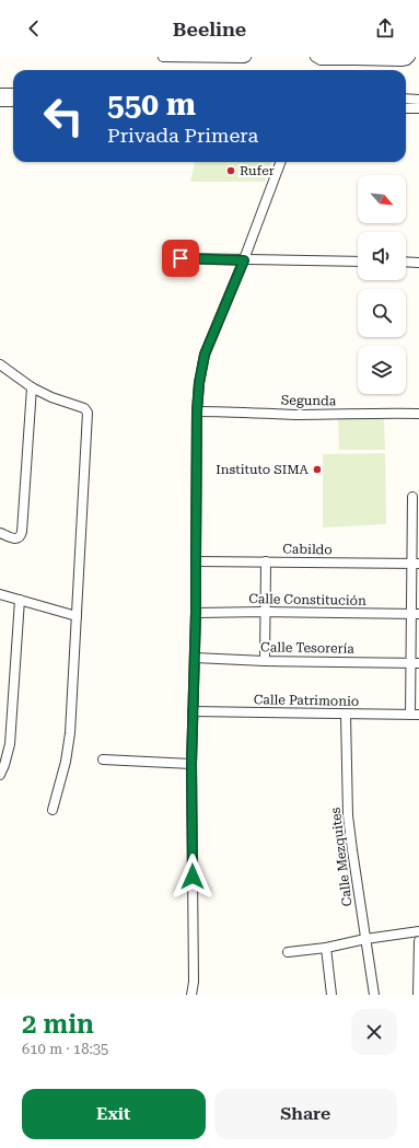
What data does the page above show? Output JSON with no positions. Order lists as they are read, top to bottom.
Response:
{
  "streets": {
    "street": [
      "Segunda",
      "Cabildo",
      "Calle Constitución",
      "Calle Tesorería",
      "Calle Patrimonio",
      "Calle Mezquites"
    ]
  },
  "crossings": [
    ["Calle Patrimonio", "Calle Mezquites"]
  ],
  "places": ["Rufer", "Instituto SIMA"],
  "north": "bottom right",
  "page": {
    "header": "Beeline",
    "turn": ["550 m", "Privada Primera"],
    "heading": ["2 min", "610 m · 18:35"],
    "buttons": ["Exit", "Share"]
  }
}
